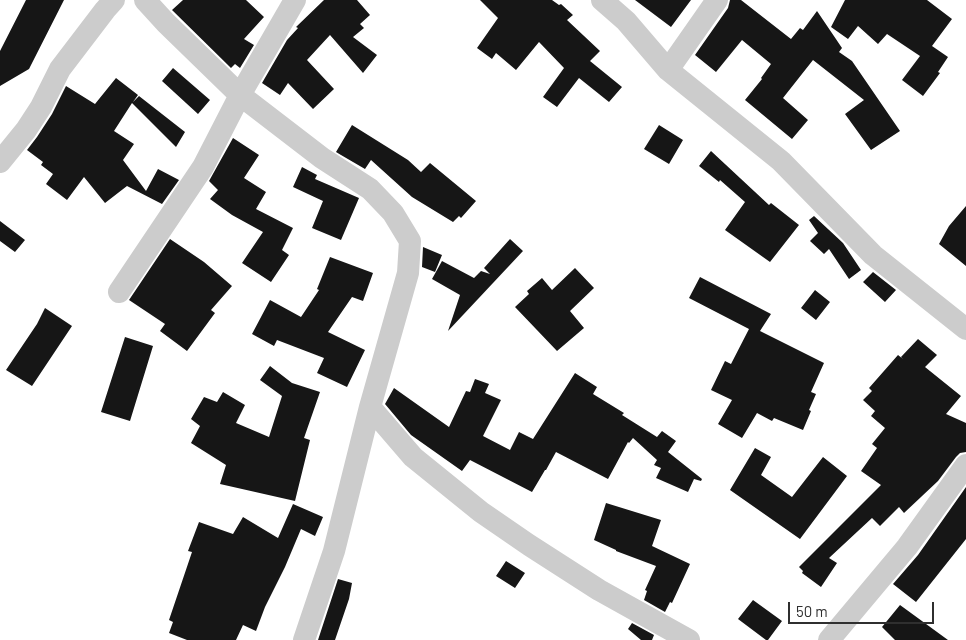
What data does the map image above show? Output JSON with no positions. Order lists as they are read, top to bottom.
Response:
{
  "scale_bar": "50 m"
}
